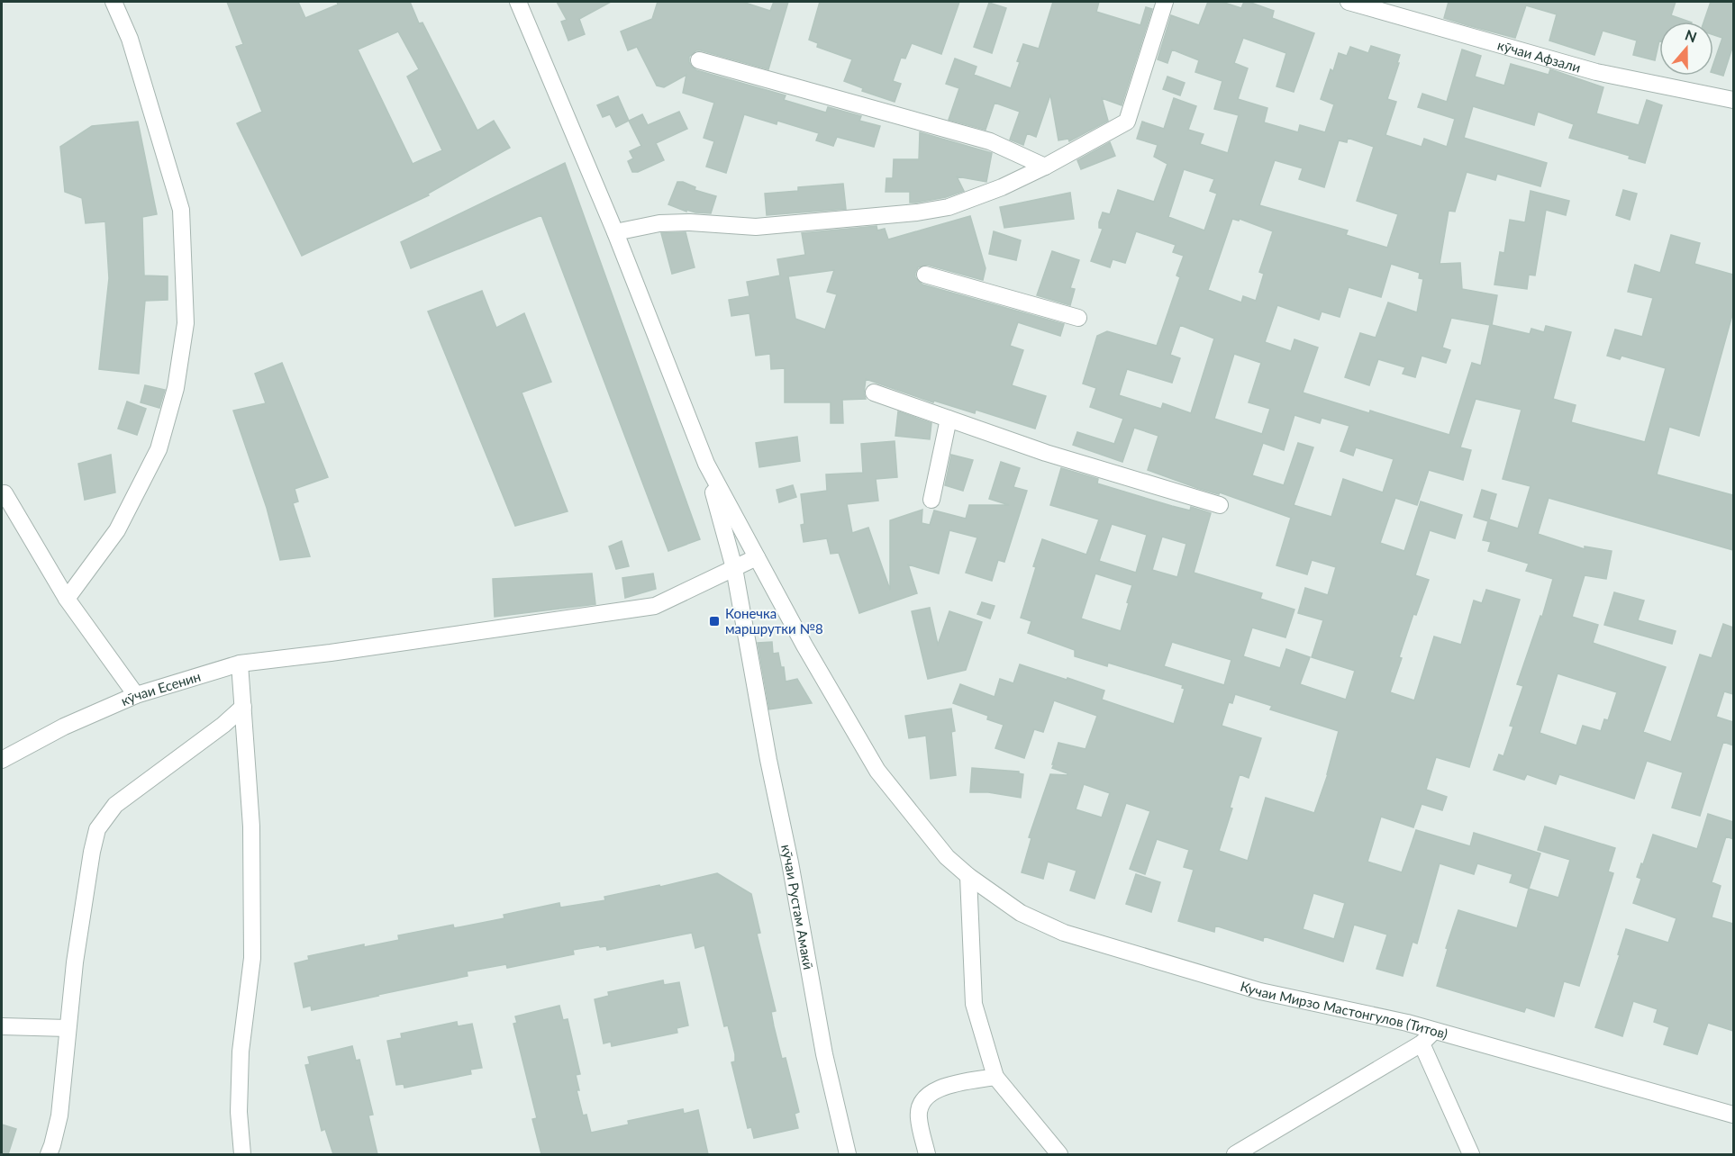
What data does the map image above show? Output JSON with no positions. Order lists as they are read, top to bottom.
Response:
{
  "streets": {
    "street": [
      "кӯчаи Афзали",
      "кӯчаи Есенин",
      "кӯчаи Рустам Амакӣ",
      "Кучаи Мирзо Мастонгулов (Титов)"
    ]
  },
  "crossings": [
    ["кӯчаи Есенин", "кӯчаи Рустам Амакӣ"],
    ["кӯчаи Есенин", "Кучаи Мирзо Мастонгулов (Титов)"],
    ["кӯчаи Рустам Амакӣ", "Кучаи Мирзо Мастонгулов (Титов)"]
  ],
  "places": {
    "transit": ["Конечка маршрутки №8"]
  },
  "north": "top"
}
